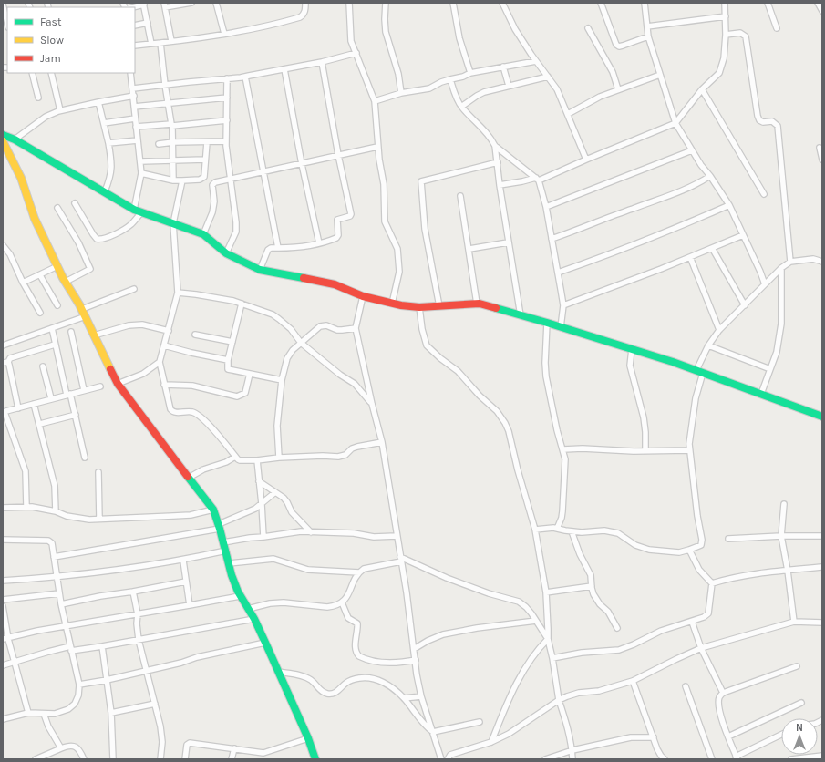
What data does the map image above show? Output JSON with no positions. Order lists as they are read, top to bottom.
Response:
{
  "legend": ["Fast", "Slow", "Jam"],
  "north": "top"
}
